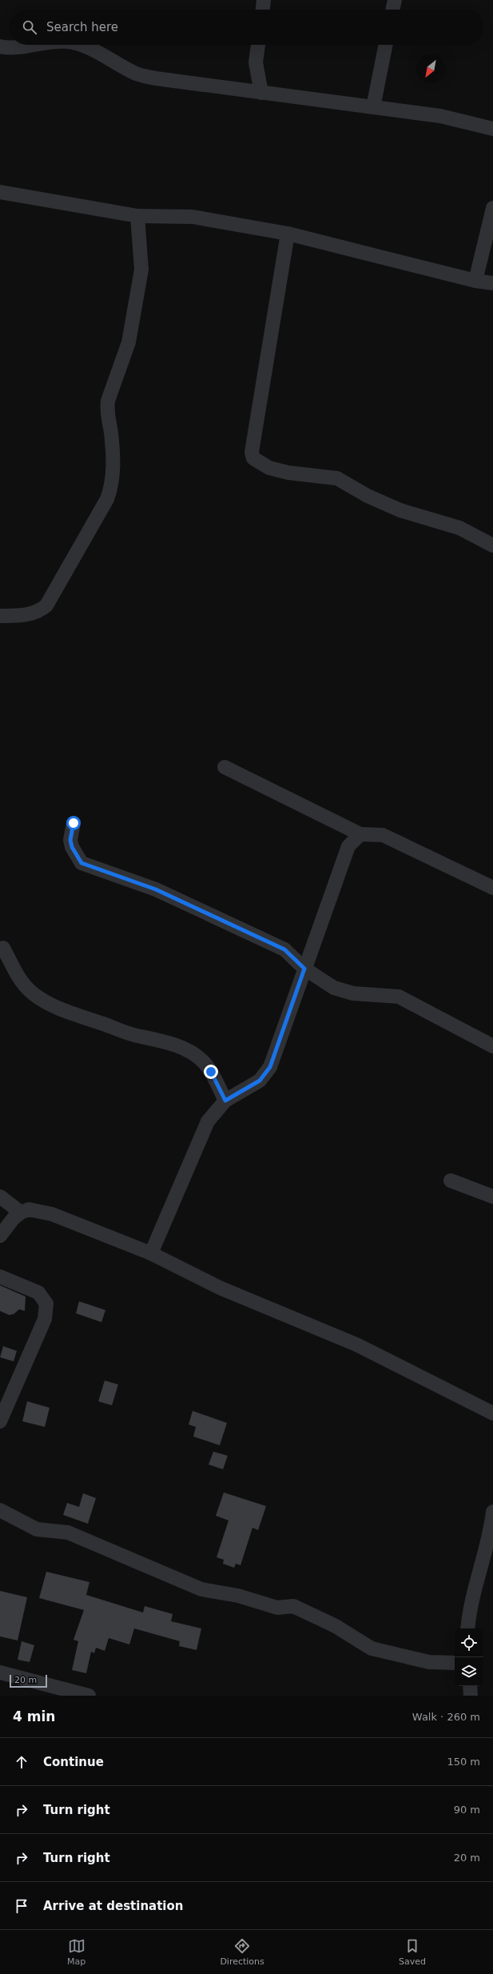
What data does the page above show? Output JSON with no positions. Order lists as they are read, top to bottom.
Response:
{
  "scale_bar": "20 m",
  "north": "bottom left",
  "page": {
    "search": "Search here",
    "scale": "20 m",
    "heading": ["4 min", "Walk · 260 m"],
    "list": [
      ["Continue", "150 m"],
      ["Turn right", "90 m"],
      ["Turn right", "20 m"],
      "Arrive at destination"
    ],
    "nav": ["Map", "Directions", "Saved"]
  }
}
